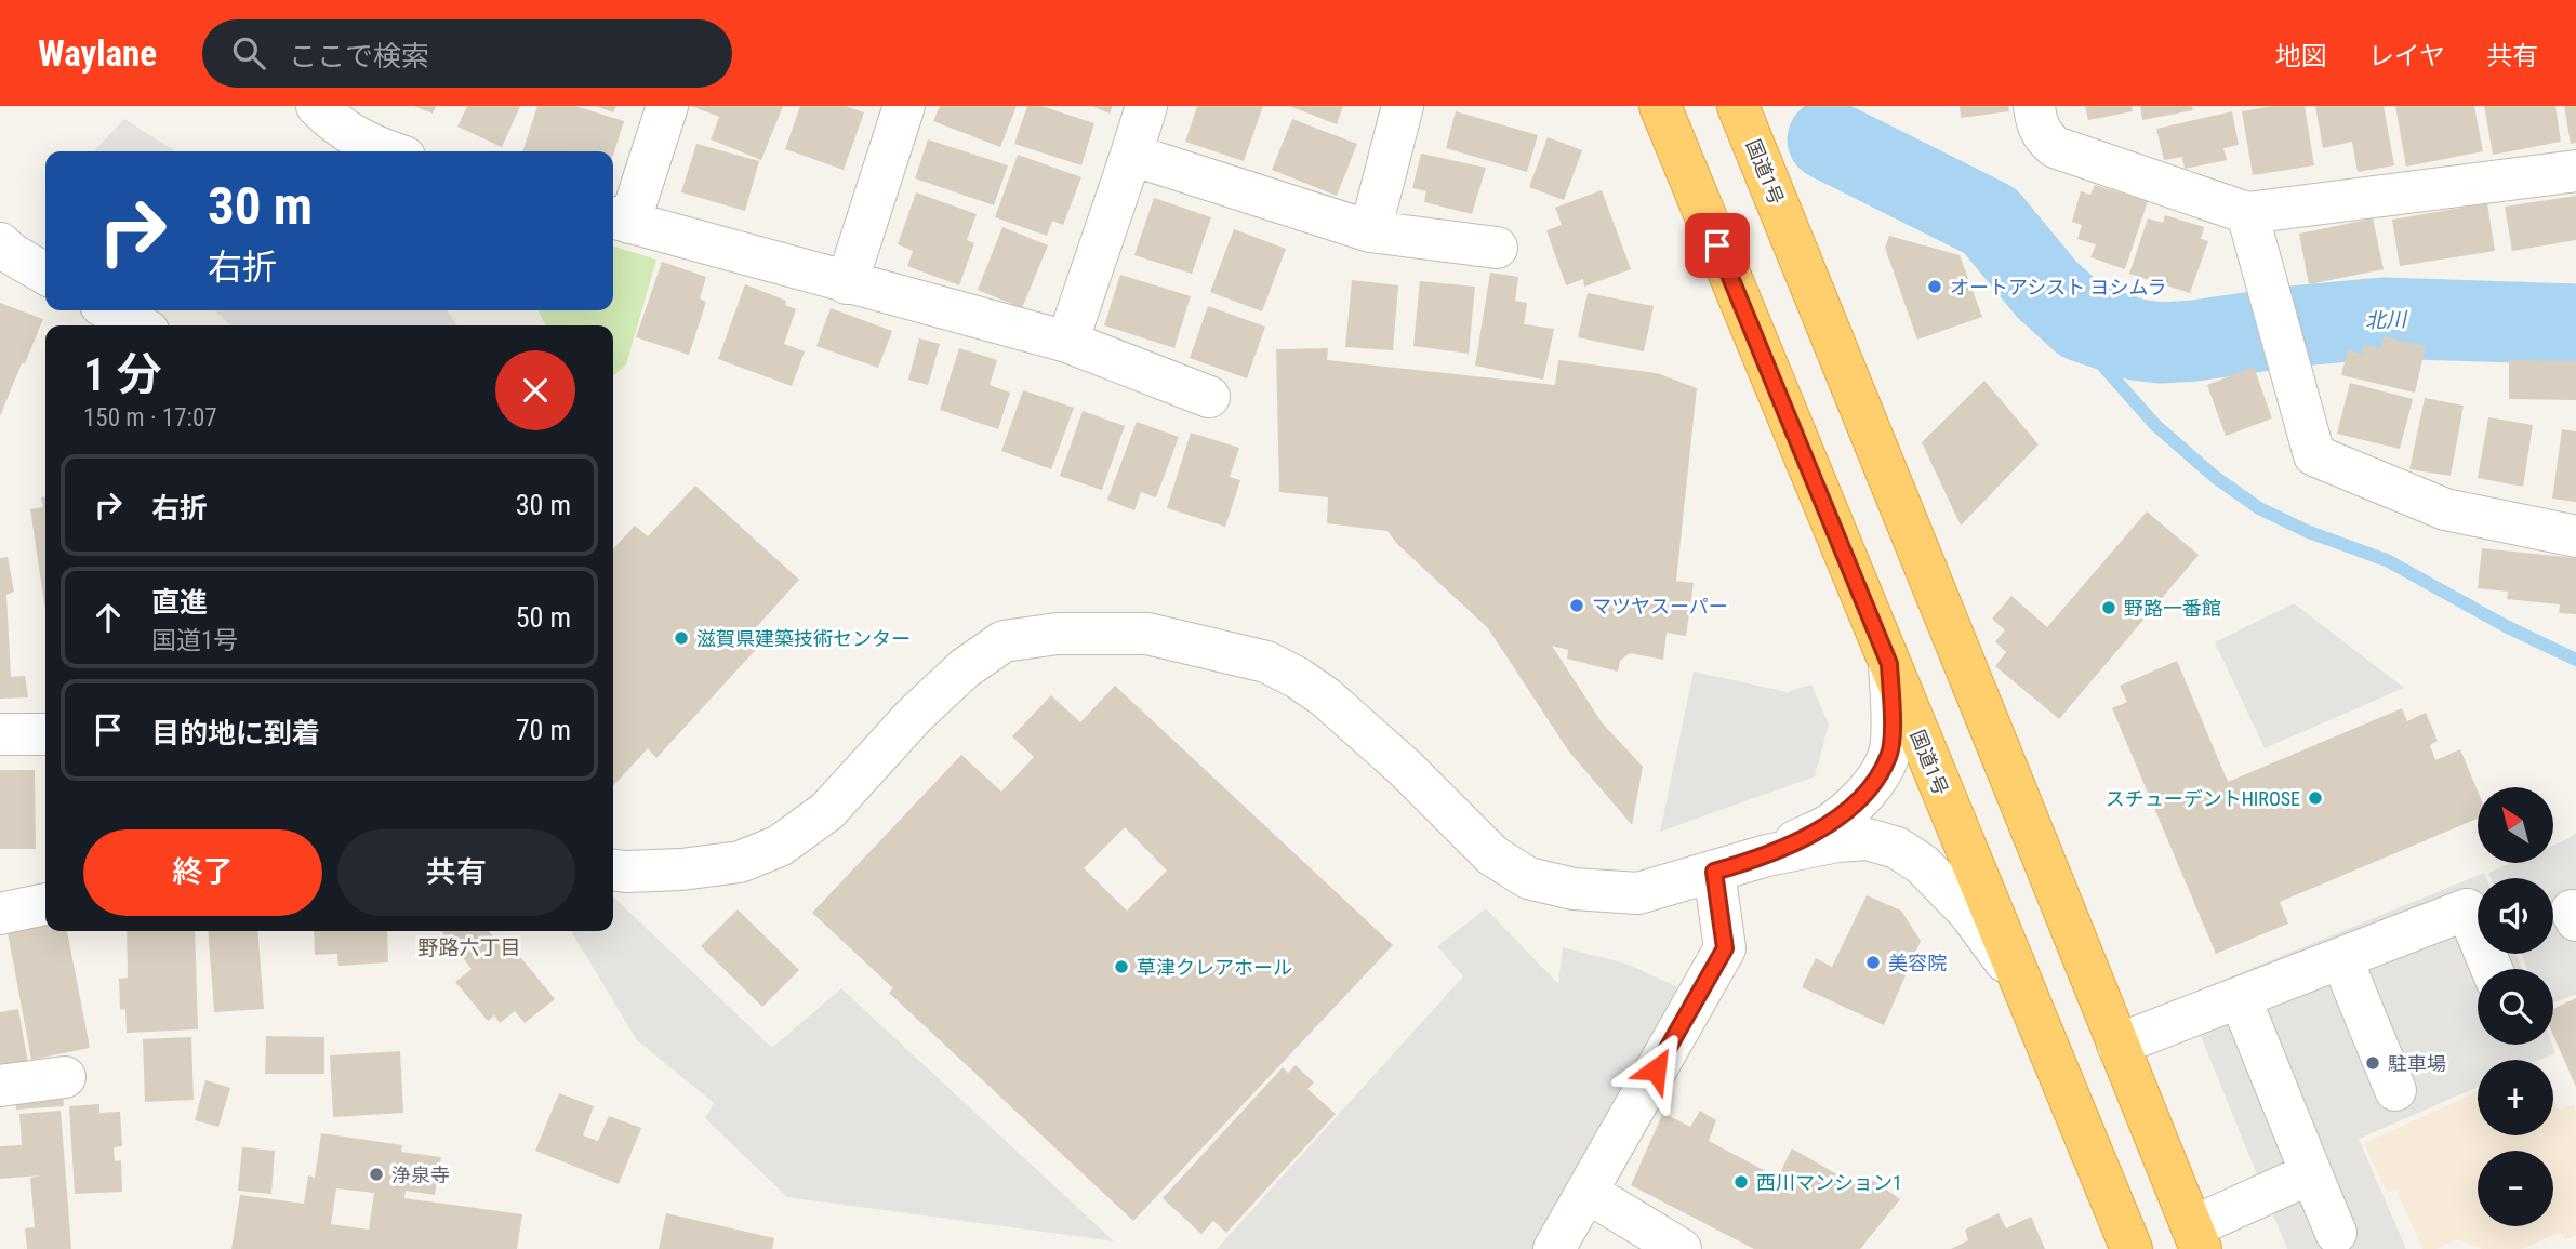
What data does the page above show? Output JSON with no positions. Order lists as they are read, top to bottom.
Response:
{
  "streets": {
    "highway": ["国道1号"]
  },
  "districts": ["野路六丁目"],
  "water": ["北川"],
  "places": [
    "オートアシスト ヨシムラ",
    "マツヤスーパー",
    "野路一番館",
    "滋賀県建築技術センター",
    "スチューデントHIROSE",
    "美容院",
    "草津クレアホール",
    "駐車場",
    "浄泉寺",
    "西川マンション1"
  ],
  "north": "top left",
  "page": {
    "header": "Waylane",
    "search": "ここで検索",
    "nav": ["地図", "レイヤ", "共有"],
    "turn": ["30 m", "右折"],
    "heading": ["1 分", "150 m · 17:07"],
    "list": [
      {
        "name": "右折",
        "value": "30 m"
      },
      {
        "name": "直進",
        "note": "国道1号",
        "value": "50 m"
      },
      {
        "name": "目的地に到着",
        "value": "70 m"
      }
    ],
    "map_buttons": ["+", "−"],
    "buttons": ["終了", "共有"]
  }
}
